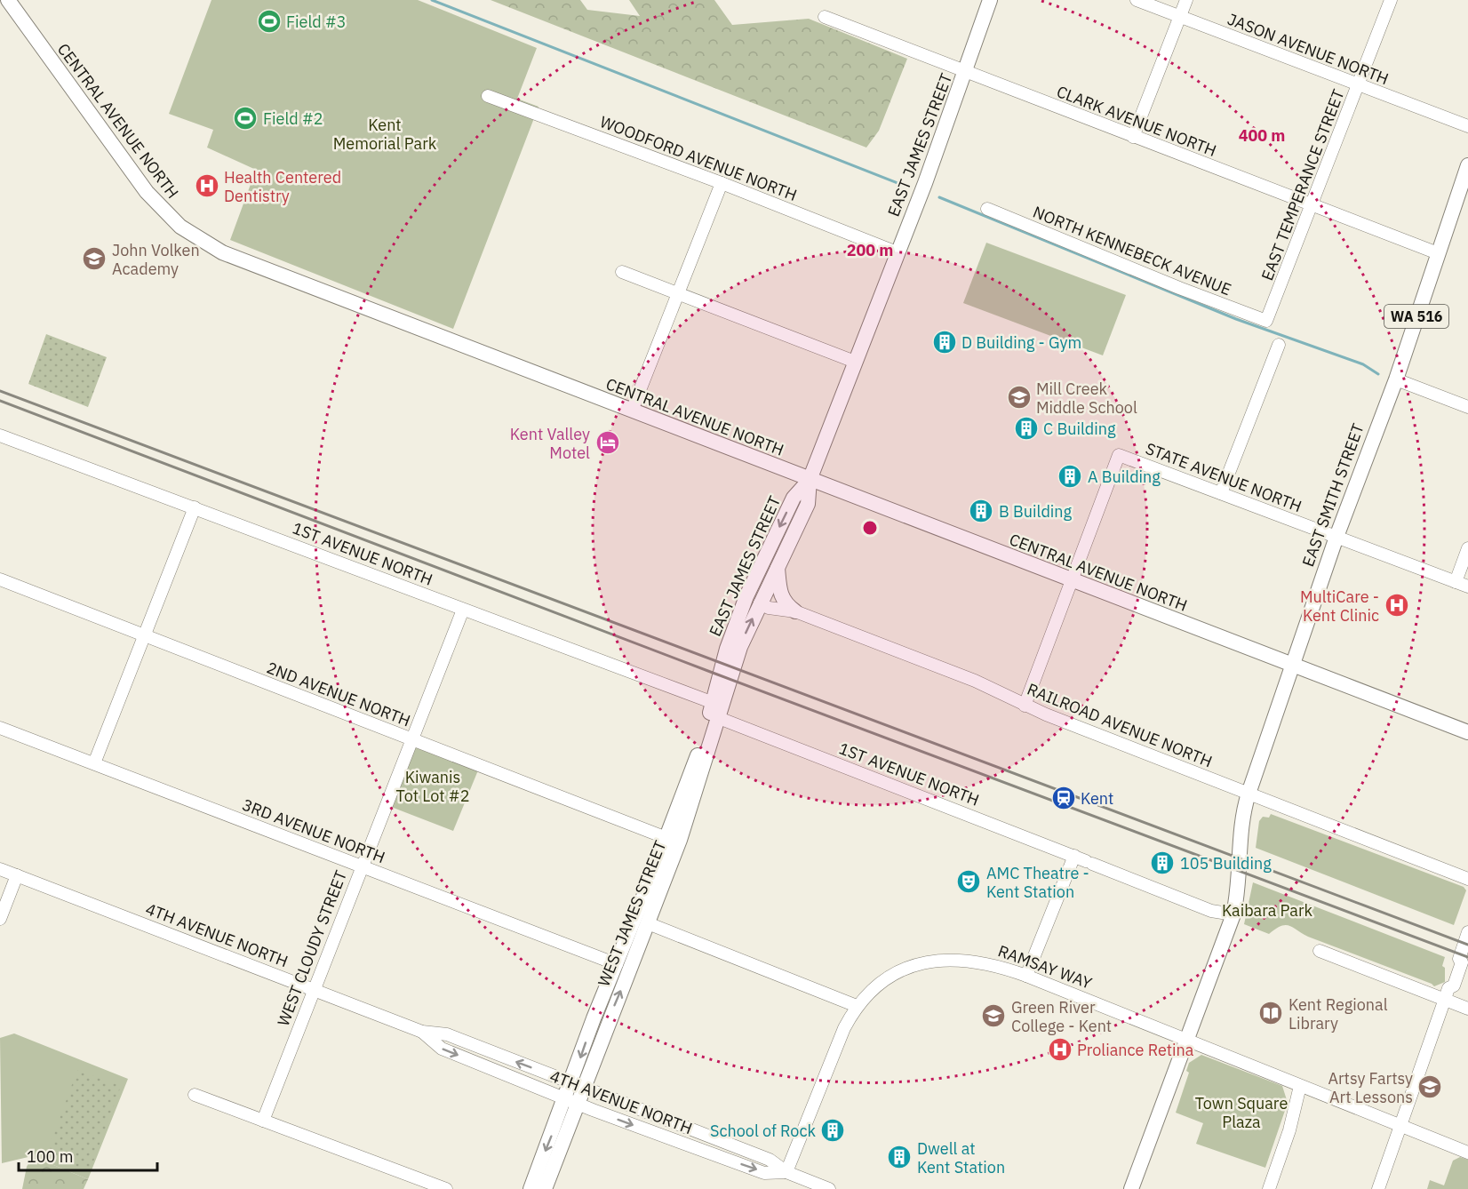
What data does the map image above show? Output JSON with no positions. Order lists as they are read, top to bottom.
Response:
{
  "streets": {
    "main road": [
      "CENTRAL AVENUE NORTH",
      "EAST JAMES STREET",
      "WA 516",
      "EAST SMITH STREET",
      "WEST JAMES STREET"
    ],
    "street": [
      "JASON AVENUE NORTH",
      "CLARK AVENUE NORTH",
      "WOODFORD AVENUE NORTH",
      "EAST TEMPERANCE STREET",
      "NORTH KENNEBECK AVENUE",
      "STATE AVENUE NORTH",
      "1ST AVENUE NORTH",
      "2ND AVENUE NORTH",
      "RAILROAD AVENUE NORTH",
      "3RD AVENUE NORTH",
      "4TH AVENUE NORTH",
      "WEST CLOUDY STREET",
      "RAMSAY WAY"
    ]
  },
  "crossings": [
    ["JASON AVENUE NORTH", "EAST TEMPERANCE STREET"],
    ["CENTRAL AVENUE NORTH", "EAST JAMES STREET"],
    ["CENTRAL AVENUE NORTH", "STATE AVENUE NORTH"],
    ["CENTRAL AVENUE NORTH", "EAST SMITH STREET"],
    ["CLARK AVENUE NORTH", "EAST JAMES STREET"],
    ["CLARK AVENUE NORTH", "EAST TEMPERANCE STREET"],
    ["CLARK AVENUE NORTH", "EAST SMITH STREET"],
    ["EAST JAMES STREET", "WOODFORD AVENUE NORTH"],
    ["EAST JAMES STREET", "1ST AVENUE NORTH"],
    ["EAST JAMES STREET", "RAILROAD AVENUE NORTH"],
    ["EAST JAMES STREET", "WEST JAMES STREET"],
    ["EAST TEMPERANCE STREET", "NORTH KENNEBECK AVENUE"],
    ["STATE AVENUE NORTH", "EAST SMITH STREET"],
    ["EAST SMITH STREET", "1ST AVENUE NORTH"],
    ["EAST SMITH STREET", "RAILROAD AVENUE NORTH"],
    ["EAST SMITH STREET", "RAMSAY WAY"],
    ["1ST AVENUE NORTH", "WEST JAMES STREET"],
    ["1ST AVENUE NORTH", "WEST CLOUDY STREET"],
    ["2ND AVENUE NORTH", "WEST JAMES STREET"],
    ["2ND AVENUE NORTH", "WEST CLOUDY STREET"],
    ["3RD AVENUE NORTH", "WEST JAMES STREET"],
    ["3RD AVENUE NORTH", "WEST CLOUDY STREET"],
    ["WEST JAMES STREET", "4TH AVENUE NORTH"],
    ["4TH AVENUE NORTH", "WEST CLOUDY STREET"],
    ["4TH AVENUE NORTH", "RAMSAY WAY"]
  ],
  "parks": [
    "Kent Memorial Park",
    "Kiwanis Tot Lot #2",
    "Kaibara Park",
    "Town Square Plaza"
  ],
  "places": {
    "sports": ["Field #3", "Field #2"],
    "hospital": ["Health Centered Dentistry", "MultiCare - Kent Clinic", "Proliance Retina"],
    "school or university": [
      "John Volken Academy",
      "Mill Creek Middle School",
      "Green River College - Kent",
      "Artsy Fartsy Art Lessons"
    ],
    "building": [
      "D Building - Gym",
      "C Building",
      "A Building",
      "B Building",
      "105 Building",
      "School of Rock",
      "Dwell at Kent Station"
    ],
    "hotel": ["Kent Valley Motel"],
    "station": ["Kent"],
    "theatre": ["AMC Theatre - Kent Station"],
    "library": ["Kent Regional Library"]
  },
  "scale_bar": "100 m",
  "rings": ["400 m", "200 m"]
}
